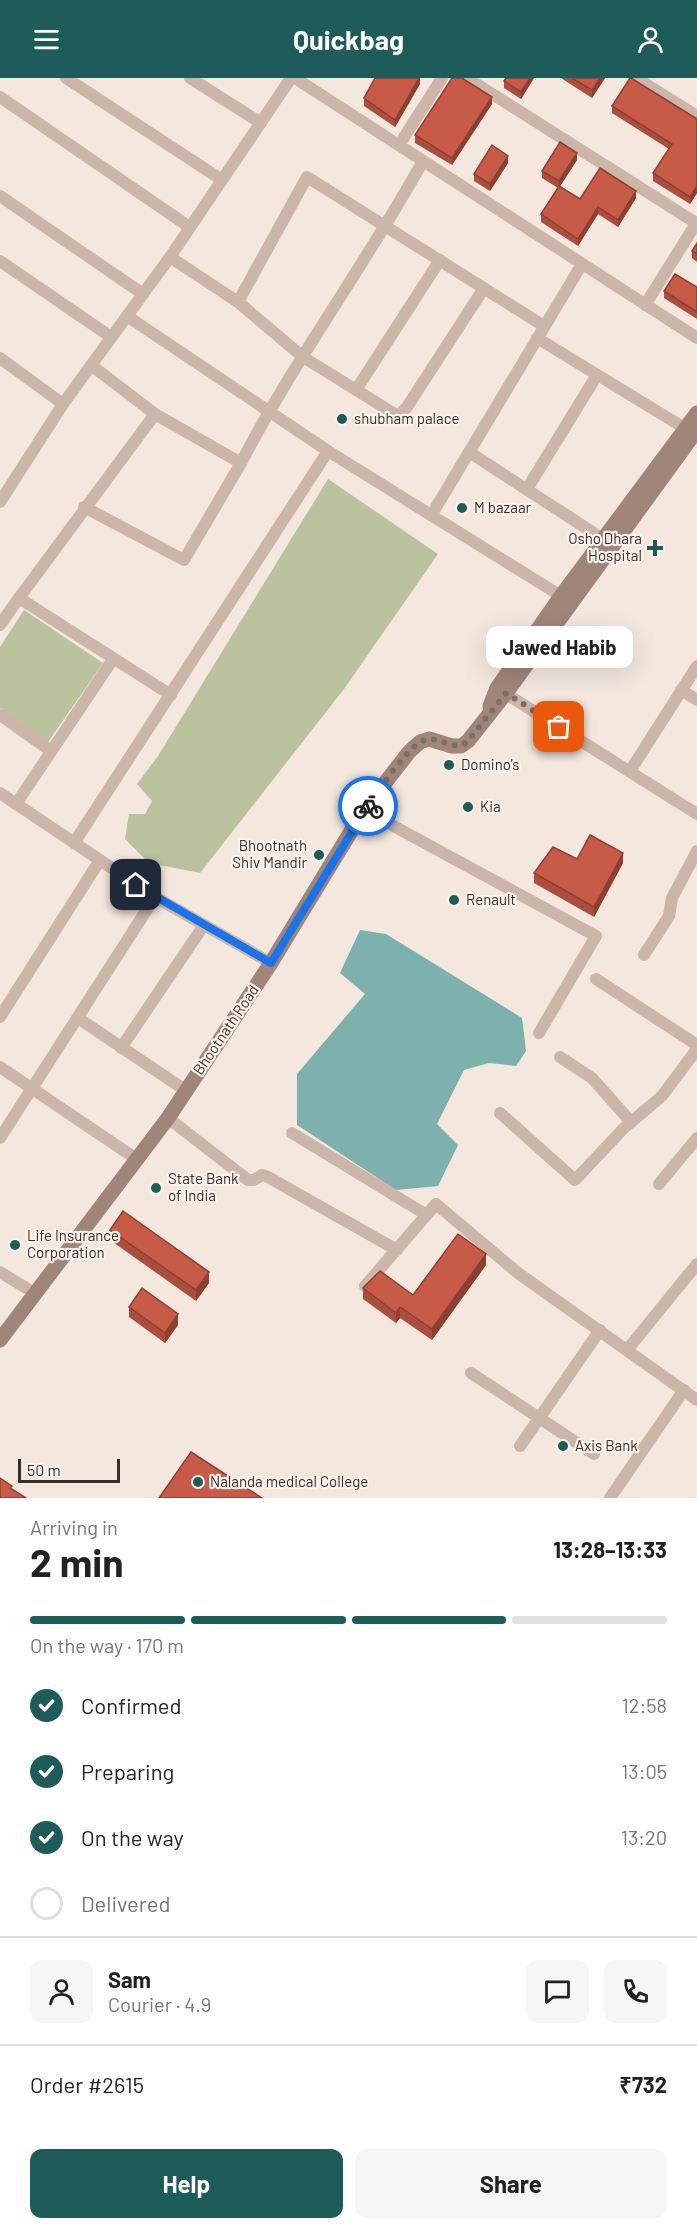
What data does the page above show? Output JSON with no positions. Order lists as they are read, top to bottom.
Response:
{
  "streets": {
    "street": ["Bhootnath Road"]
  },
  "places": {
    "other": [
      "shubham palace",
      "M bazaar",
      "Jawed Habib",
      "Domino's",
      "Kia",
      "Bhootnath Shiv Mandir",
      "Renault",
      "State Bank of India",
      "Life Insurance Corporation",
      "Axis Bank",
      "Nalanda medical College"
    ],
    "health": ["Osho Dhara Hospital"]
  },
  "scale_bar": "50 m",
  "page": {
    "header": "Quickbag",
    "bubble": "Jawed Habib",
    "scale": "50 m",
    "heading": ["2 min", "Arriving in", "13:28–13:33"],
    "panel": [
      "Sam",
      "Courier · 4.9",
      "Order #2615",
      "₹732"
    ],
    "bar": "On the way · 170 m",
    "list": [
      ["Confirmed", "12:58"],
      ["Preparing", "13:05"],
      ["On the way", "13:20"],
      "Delivered"
    ],
    "buttons": ["Help", "Share"]
  }
}
